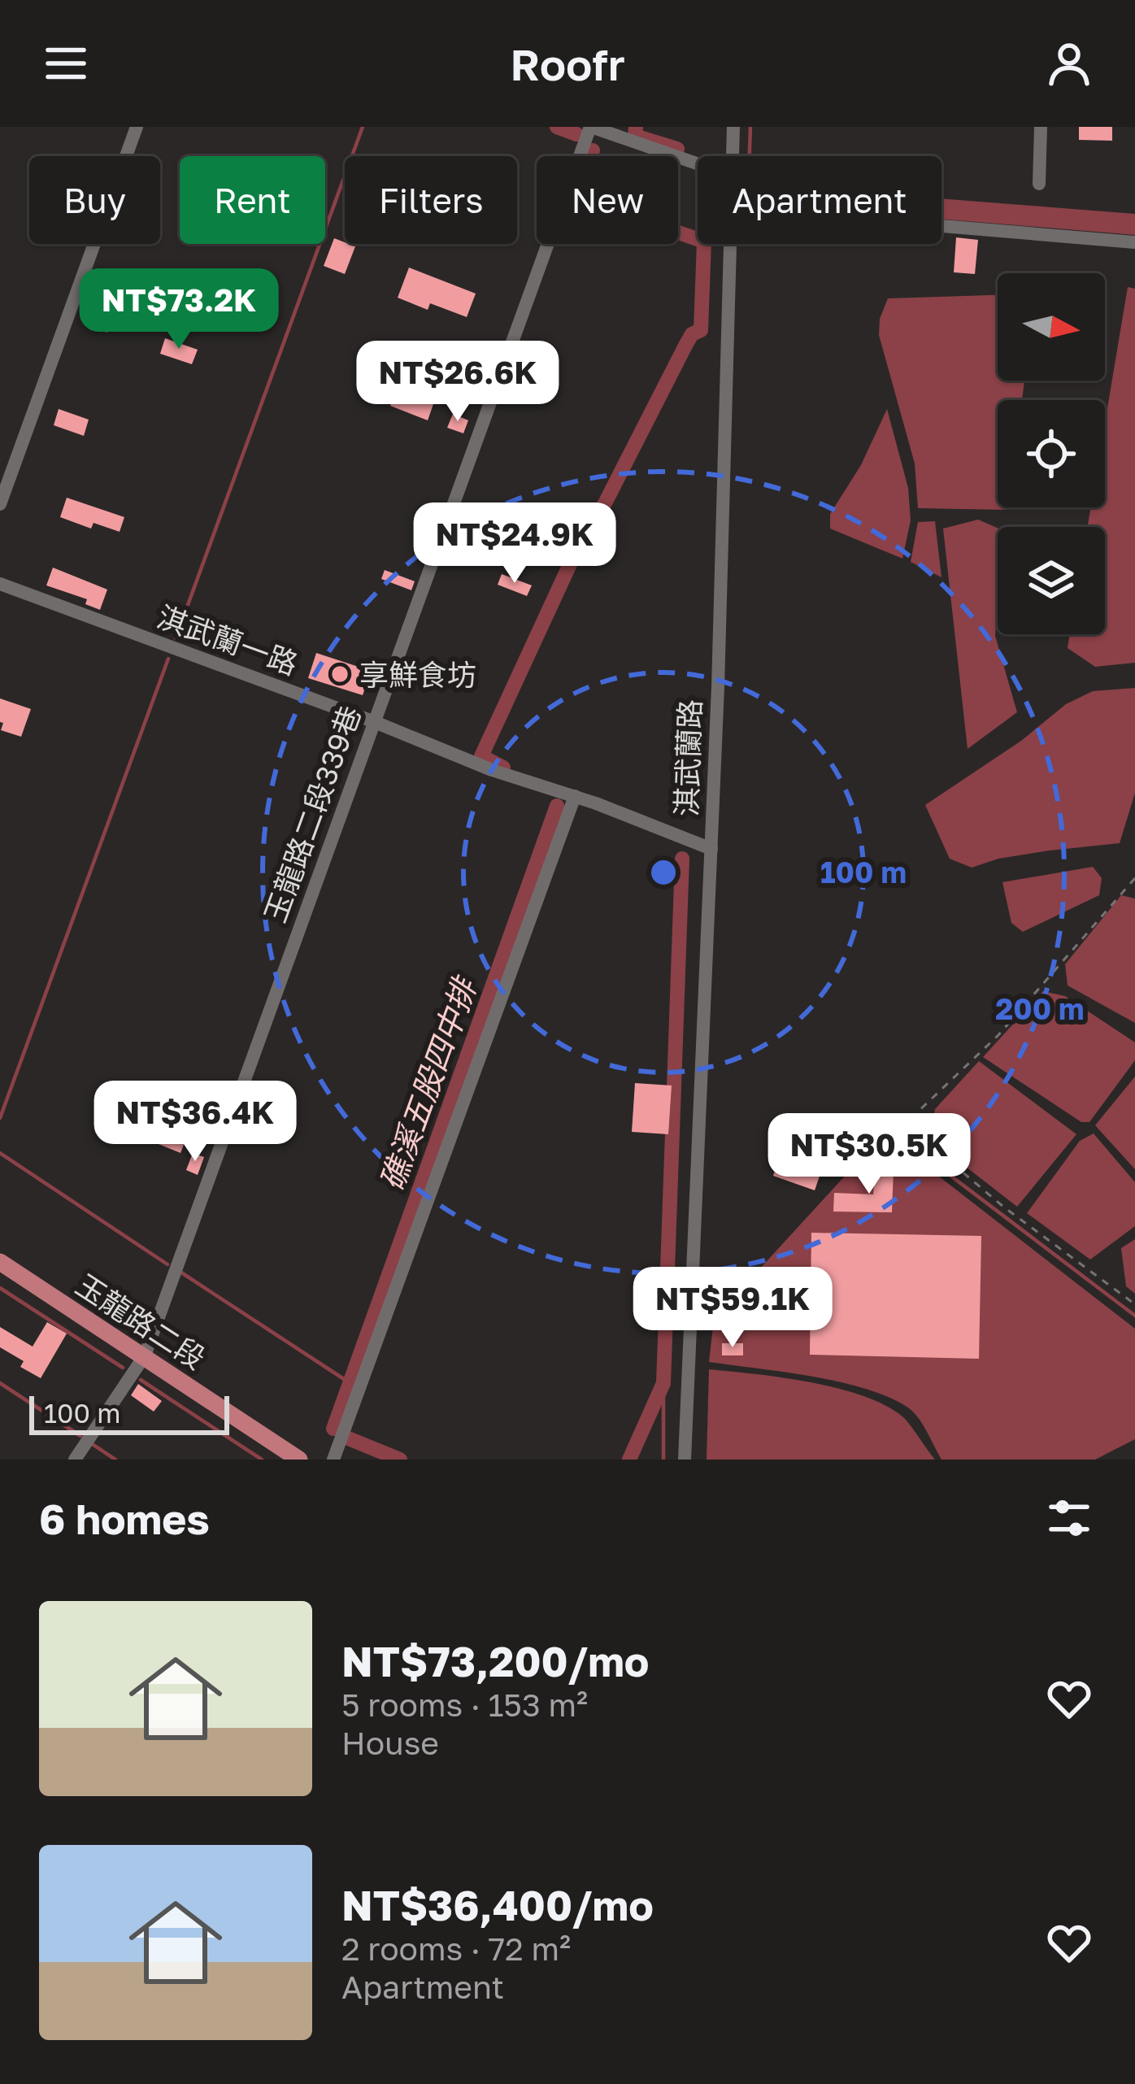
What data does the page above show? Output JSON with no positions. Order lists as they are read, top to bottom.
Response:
{
  "streets": {
    "main road": ["玉龍路二段"],
    "street": ["淇武蘭一路", "淇武蘭路", "玉龍路二段339巷"]
  },
  "crossings": [
    ["淇武蘭一路", "淇武蘭路"],
    ["淇武蘭一路", "玉龍路二段339巷"],
    ["玉龍路二段339巷", "玉龍路二段"]
  ],
  "water": ["礁溪五股四中排"],
  "places": ["享鮮食坊"],
  "scale_bar": "100 m",
  "north": "right",
  "page": {
    "header": "Roofr",
    "chip": [
      "Buy",
      "Rent",
      "Filters",
      "New",
      "Apartment"
    ],
    "price": [
      "NT$73.2K",
      "NT$26.6K",
      "NT$24.9K",
      "NT$36.4K",
      "NT$30.5K",
      "NT$59.1K"
    ],
    "scale": "100 m",
    "heading": "6 homes",
    "list": [
      {
        "name": "NT$73,200/mo",
        "note": "5 rooms · 153 m² · House"
      },
      {
        "name": "NT$36,400/mo",
        "note": "2 rooms · 72 m² · Apartment"
      }
    ]
  },
  "rings": ["100 m", "200 m"]
}
